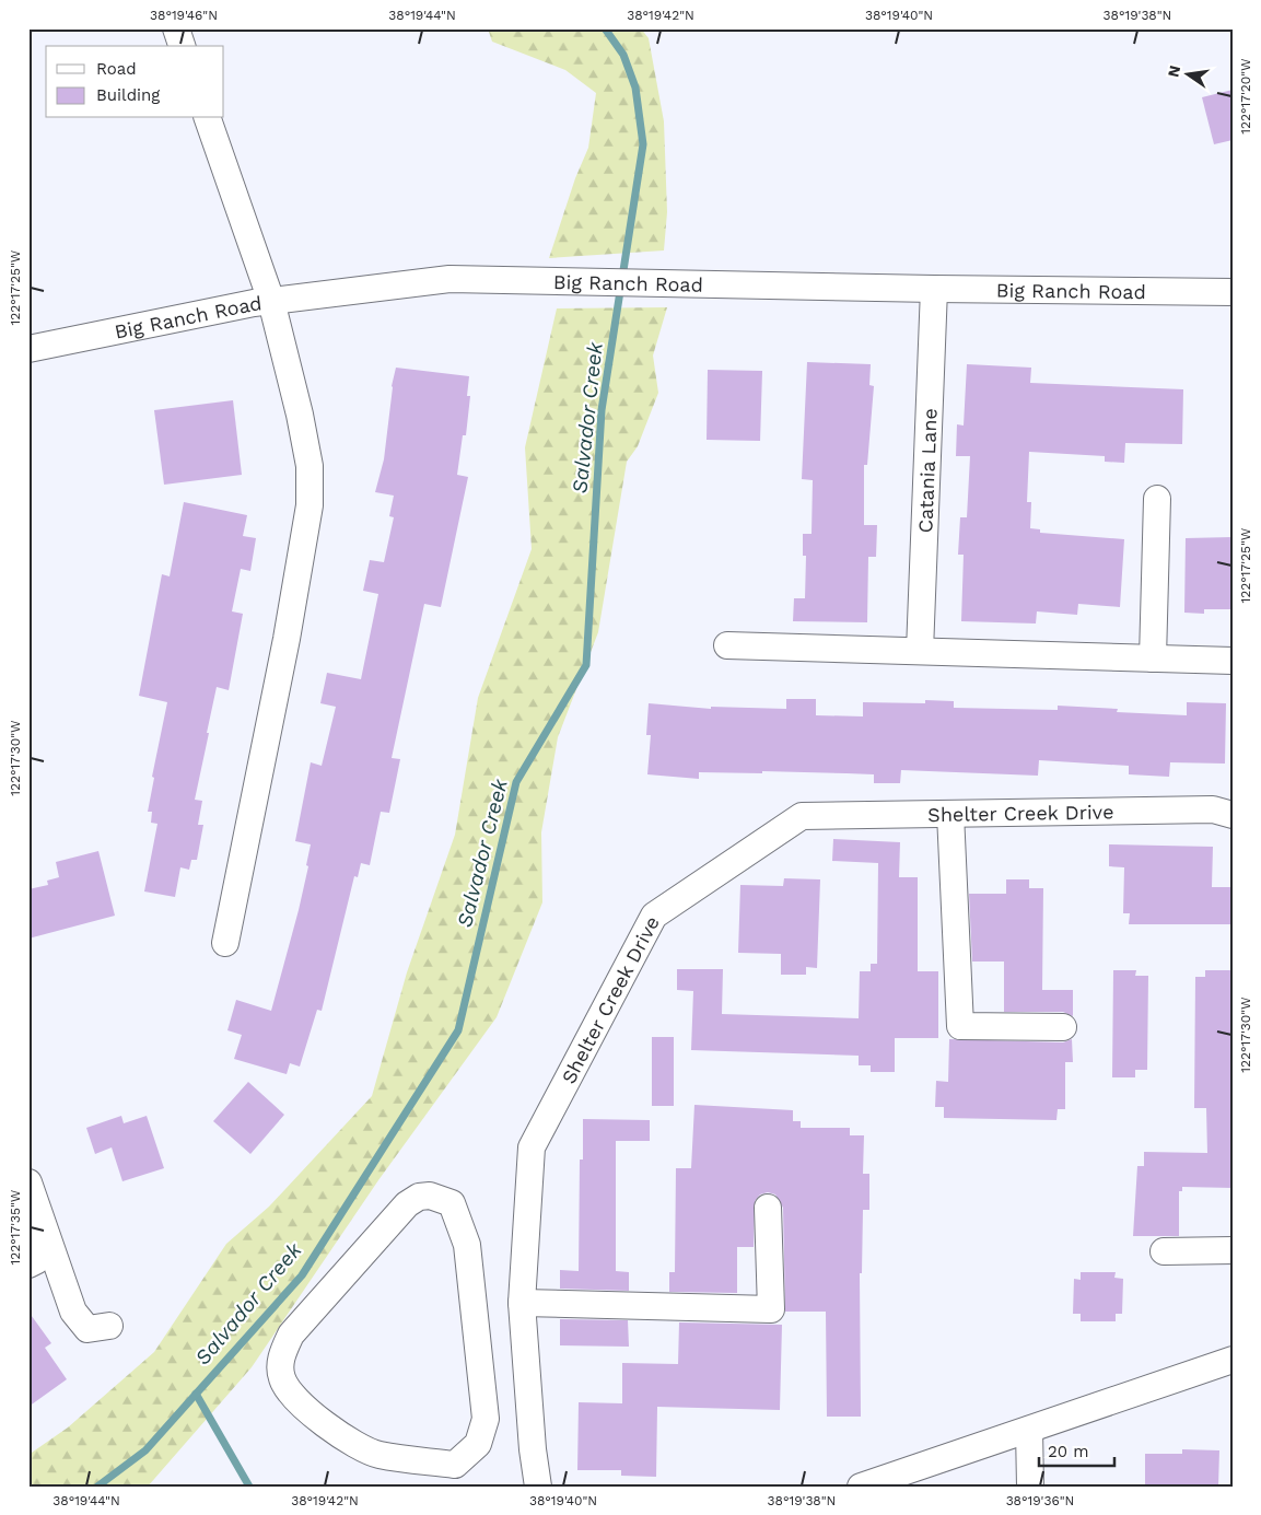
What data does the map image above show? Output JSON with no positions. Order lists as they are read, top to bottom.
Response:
{
  "streets": {
    "street": ["Big Ranch Road", "Catania Lane", "Shelter Creek Drive"]
  },
  "crossings": [
    ["Big Ranch Road", "Catania Lane"]
  ],
  "water": ["Salvador Creek"],
  "legend": ["Road", "Building"],
  "scale_bar": "20 m",
  "north": "left",
  "coordinates": [
    "38°19'46\"N",
    "38°19'44\"N",
    "38°19'42\"N",
    "38°19'40\"N",
    "38°19'38\"N",
    "122°17'20\"W",
    "122°17'25\"W",
    "122°17'30\"W",
    "122°17'35\"W",
    "38°19'36\"N"
  ]
}
